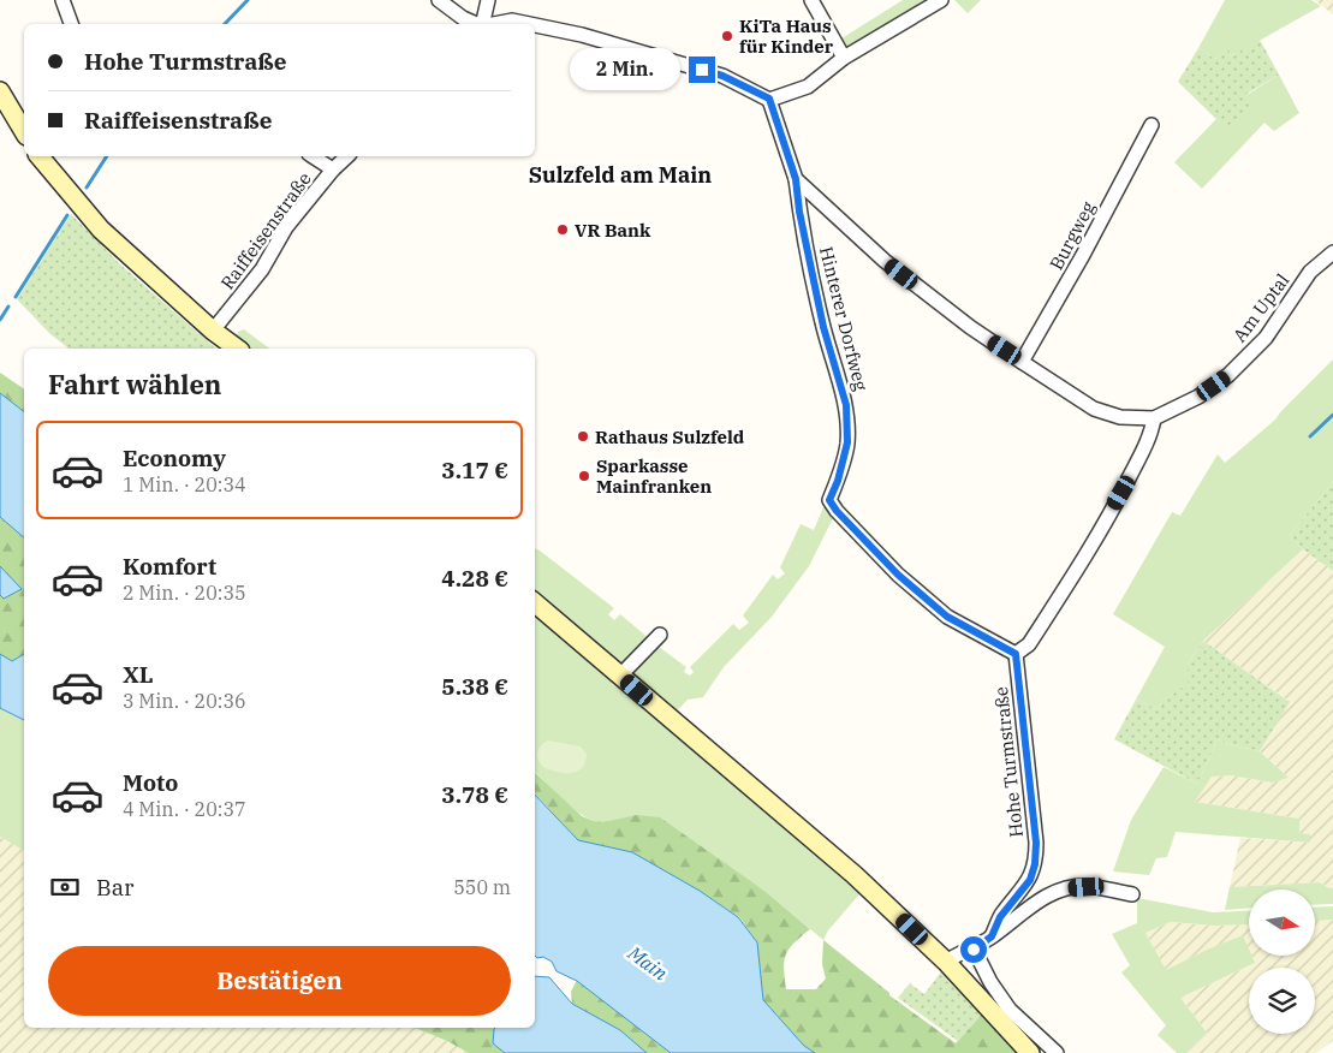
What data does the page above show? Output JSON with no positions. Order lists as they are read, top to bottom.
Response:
{
  "streets": {
    "street": [
      "Raiffeisenstraße",
      "Burgweg",
      "Am Uptal",
      "Hinterer Dorfweg",
      "Hohe Turmstraße"
    ]
  },
  "crossings": [
    ["Hinterer Dorfweg", "Hohe Turmstraße"]
  ],
  "districts": ["Sulzfeld am Main"],
  "water": ["Main"],
  "places": [
    "KiTa Haus für Kinder",
    "VR Bank",
    "Rathaus Sulzfeld",
    "Sparkasse Mainfranken"
  ],
  "north": "right",
  "page": {
    "banner": ["Hohe Turmstraße", "Raiffeisenstraße"],
    "bubble": "2 Min.",
    "heading": "Fahrt wählen",
    "list": [
      {
        "name": "Economy",
        "note": "1 Min. · 20:34",
        "value": "3.17 €"
      },
      {
        "name": "Komfort",
        "note": "2 Min. · 20:35",
        "value": "4.28 €"
      },
      {
        "name": "XL",
        "note": "3 Min. · 20:36",
        "value": "5.38 €"
      },
      {
        "name": "Moto",
        "note": "4 Min. · 20:37",
        "value": "3.78 €"
      }
    ],
    "pay": ["Bar", "550 m"],
    "buttons": "Bestätigen"
  }
}
